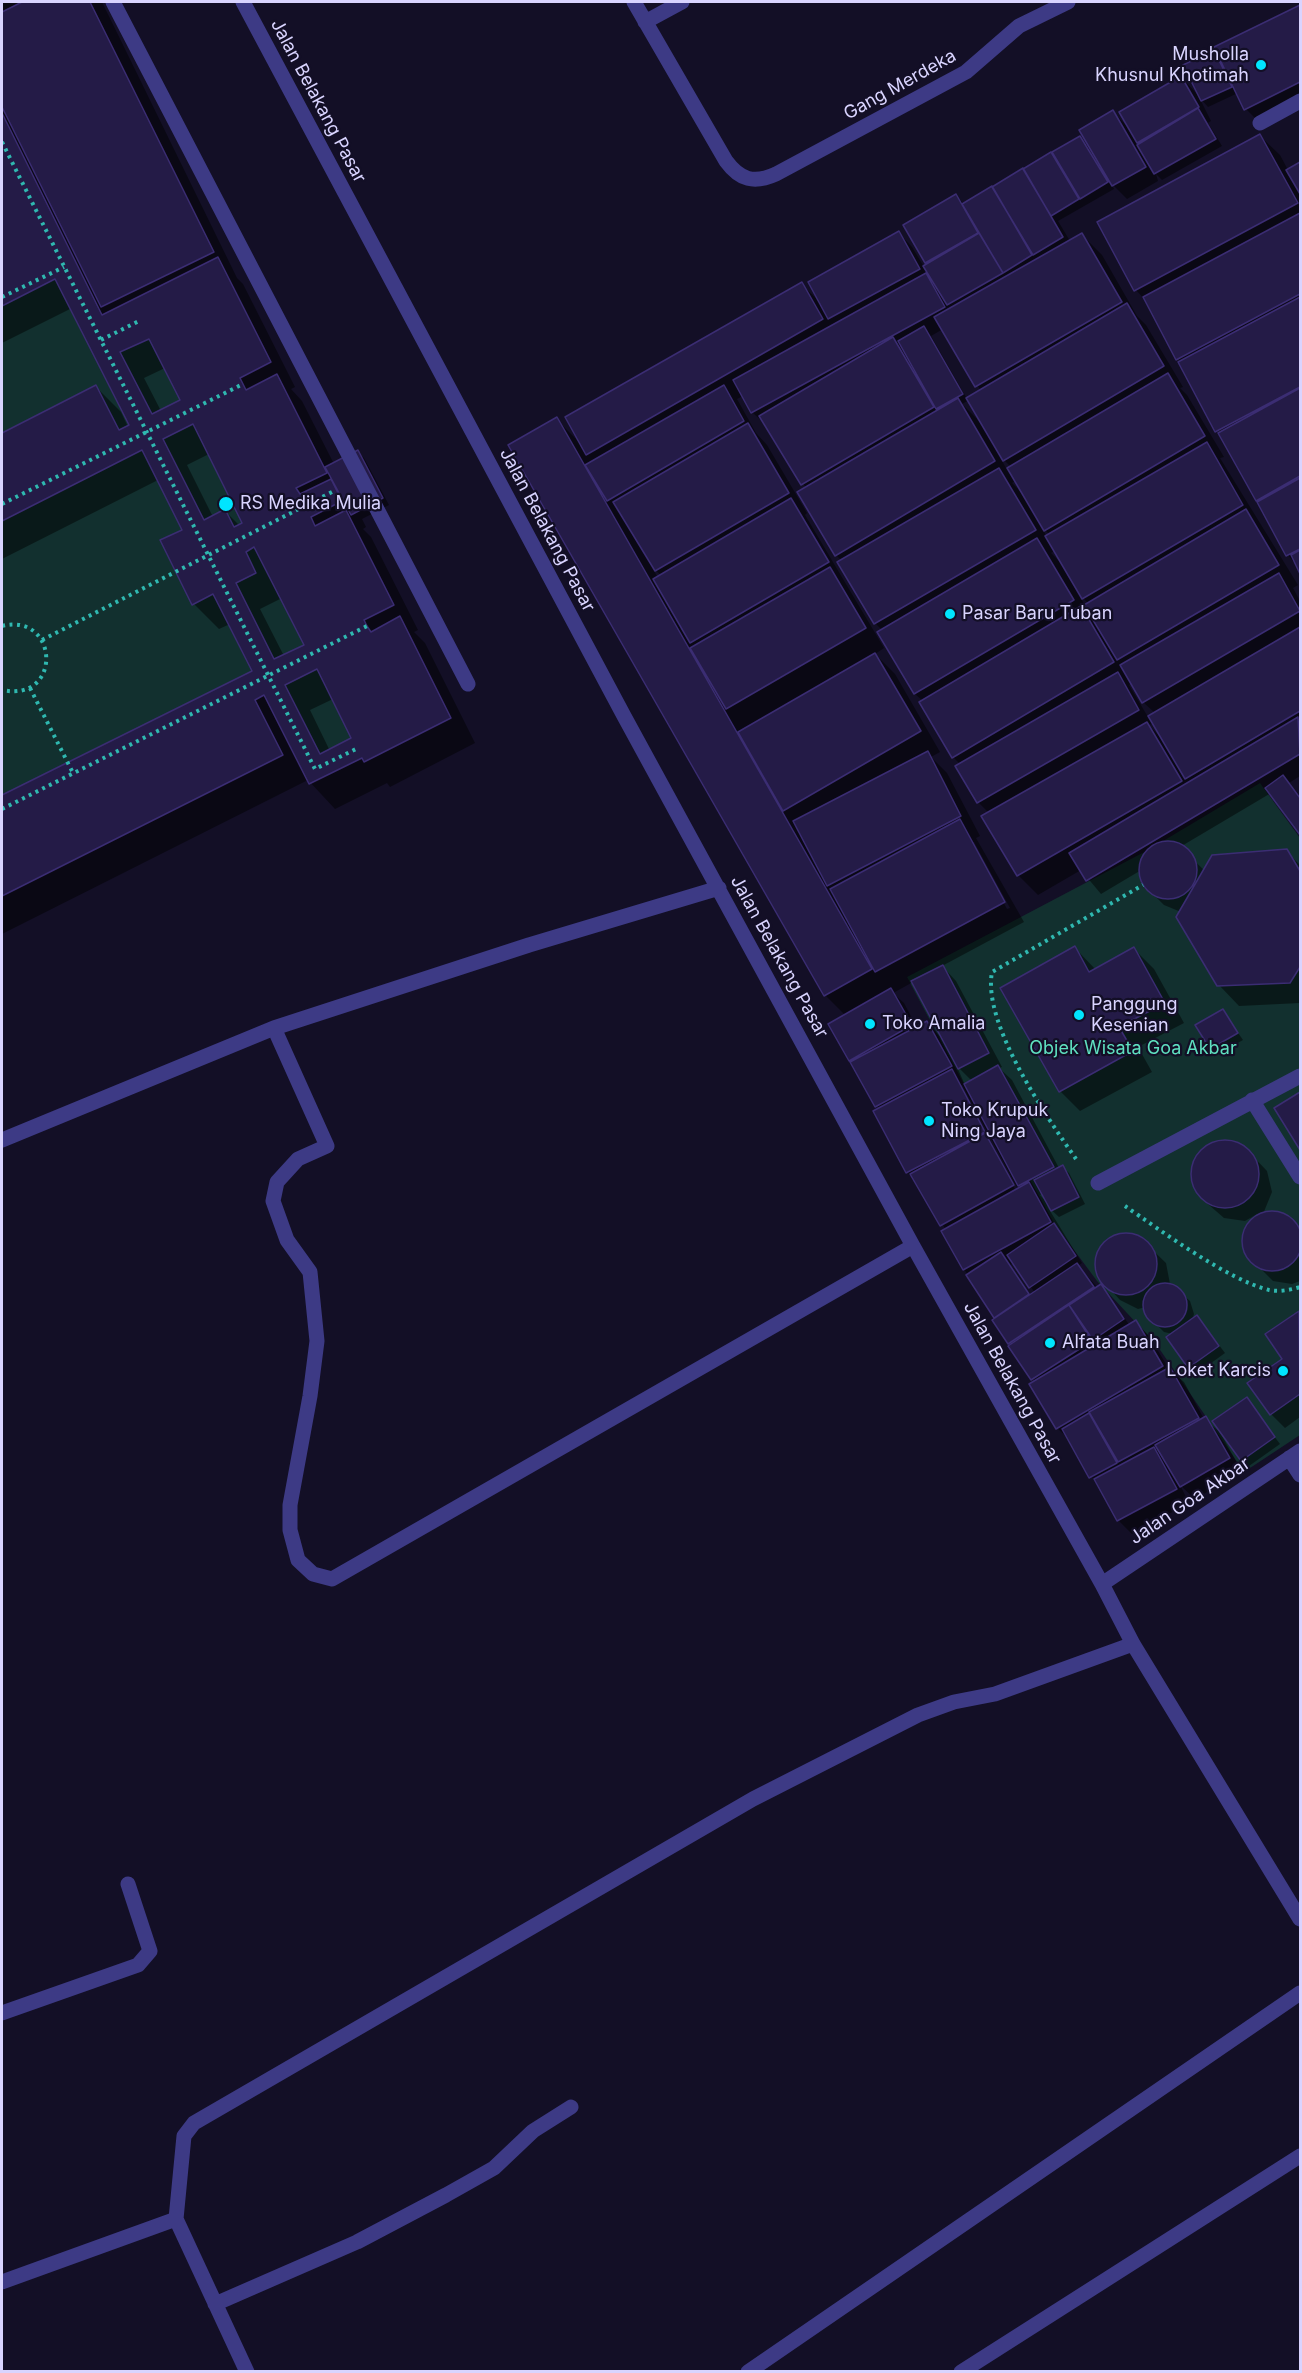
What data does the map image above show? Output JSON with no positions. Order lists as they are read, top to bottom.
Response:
{
  "streets": {
    "street": ["Gang Merdeka", "Jalan Belakang Pasar", "Jalan Goa Akbar"]
  },
  "crossings": [
    ["Jalan Belakang Pasar", "Jalan Goa Akbar"]
  ],
  "parks": ["Objek Wisata Goa Akbar"],
  "places": [
    "Musholla Khusnul Khotimah",
    "RS Medika Mulia",
    "Pasar Baru Tuban",
    "Panggung Kesenian",
    "Toko Amalia",
    "Toko Krupuk Ning Jaya",
    "Alfata Buah",
    "Loket Karcis"
  ]
}
